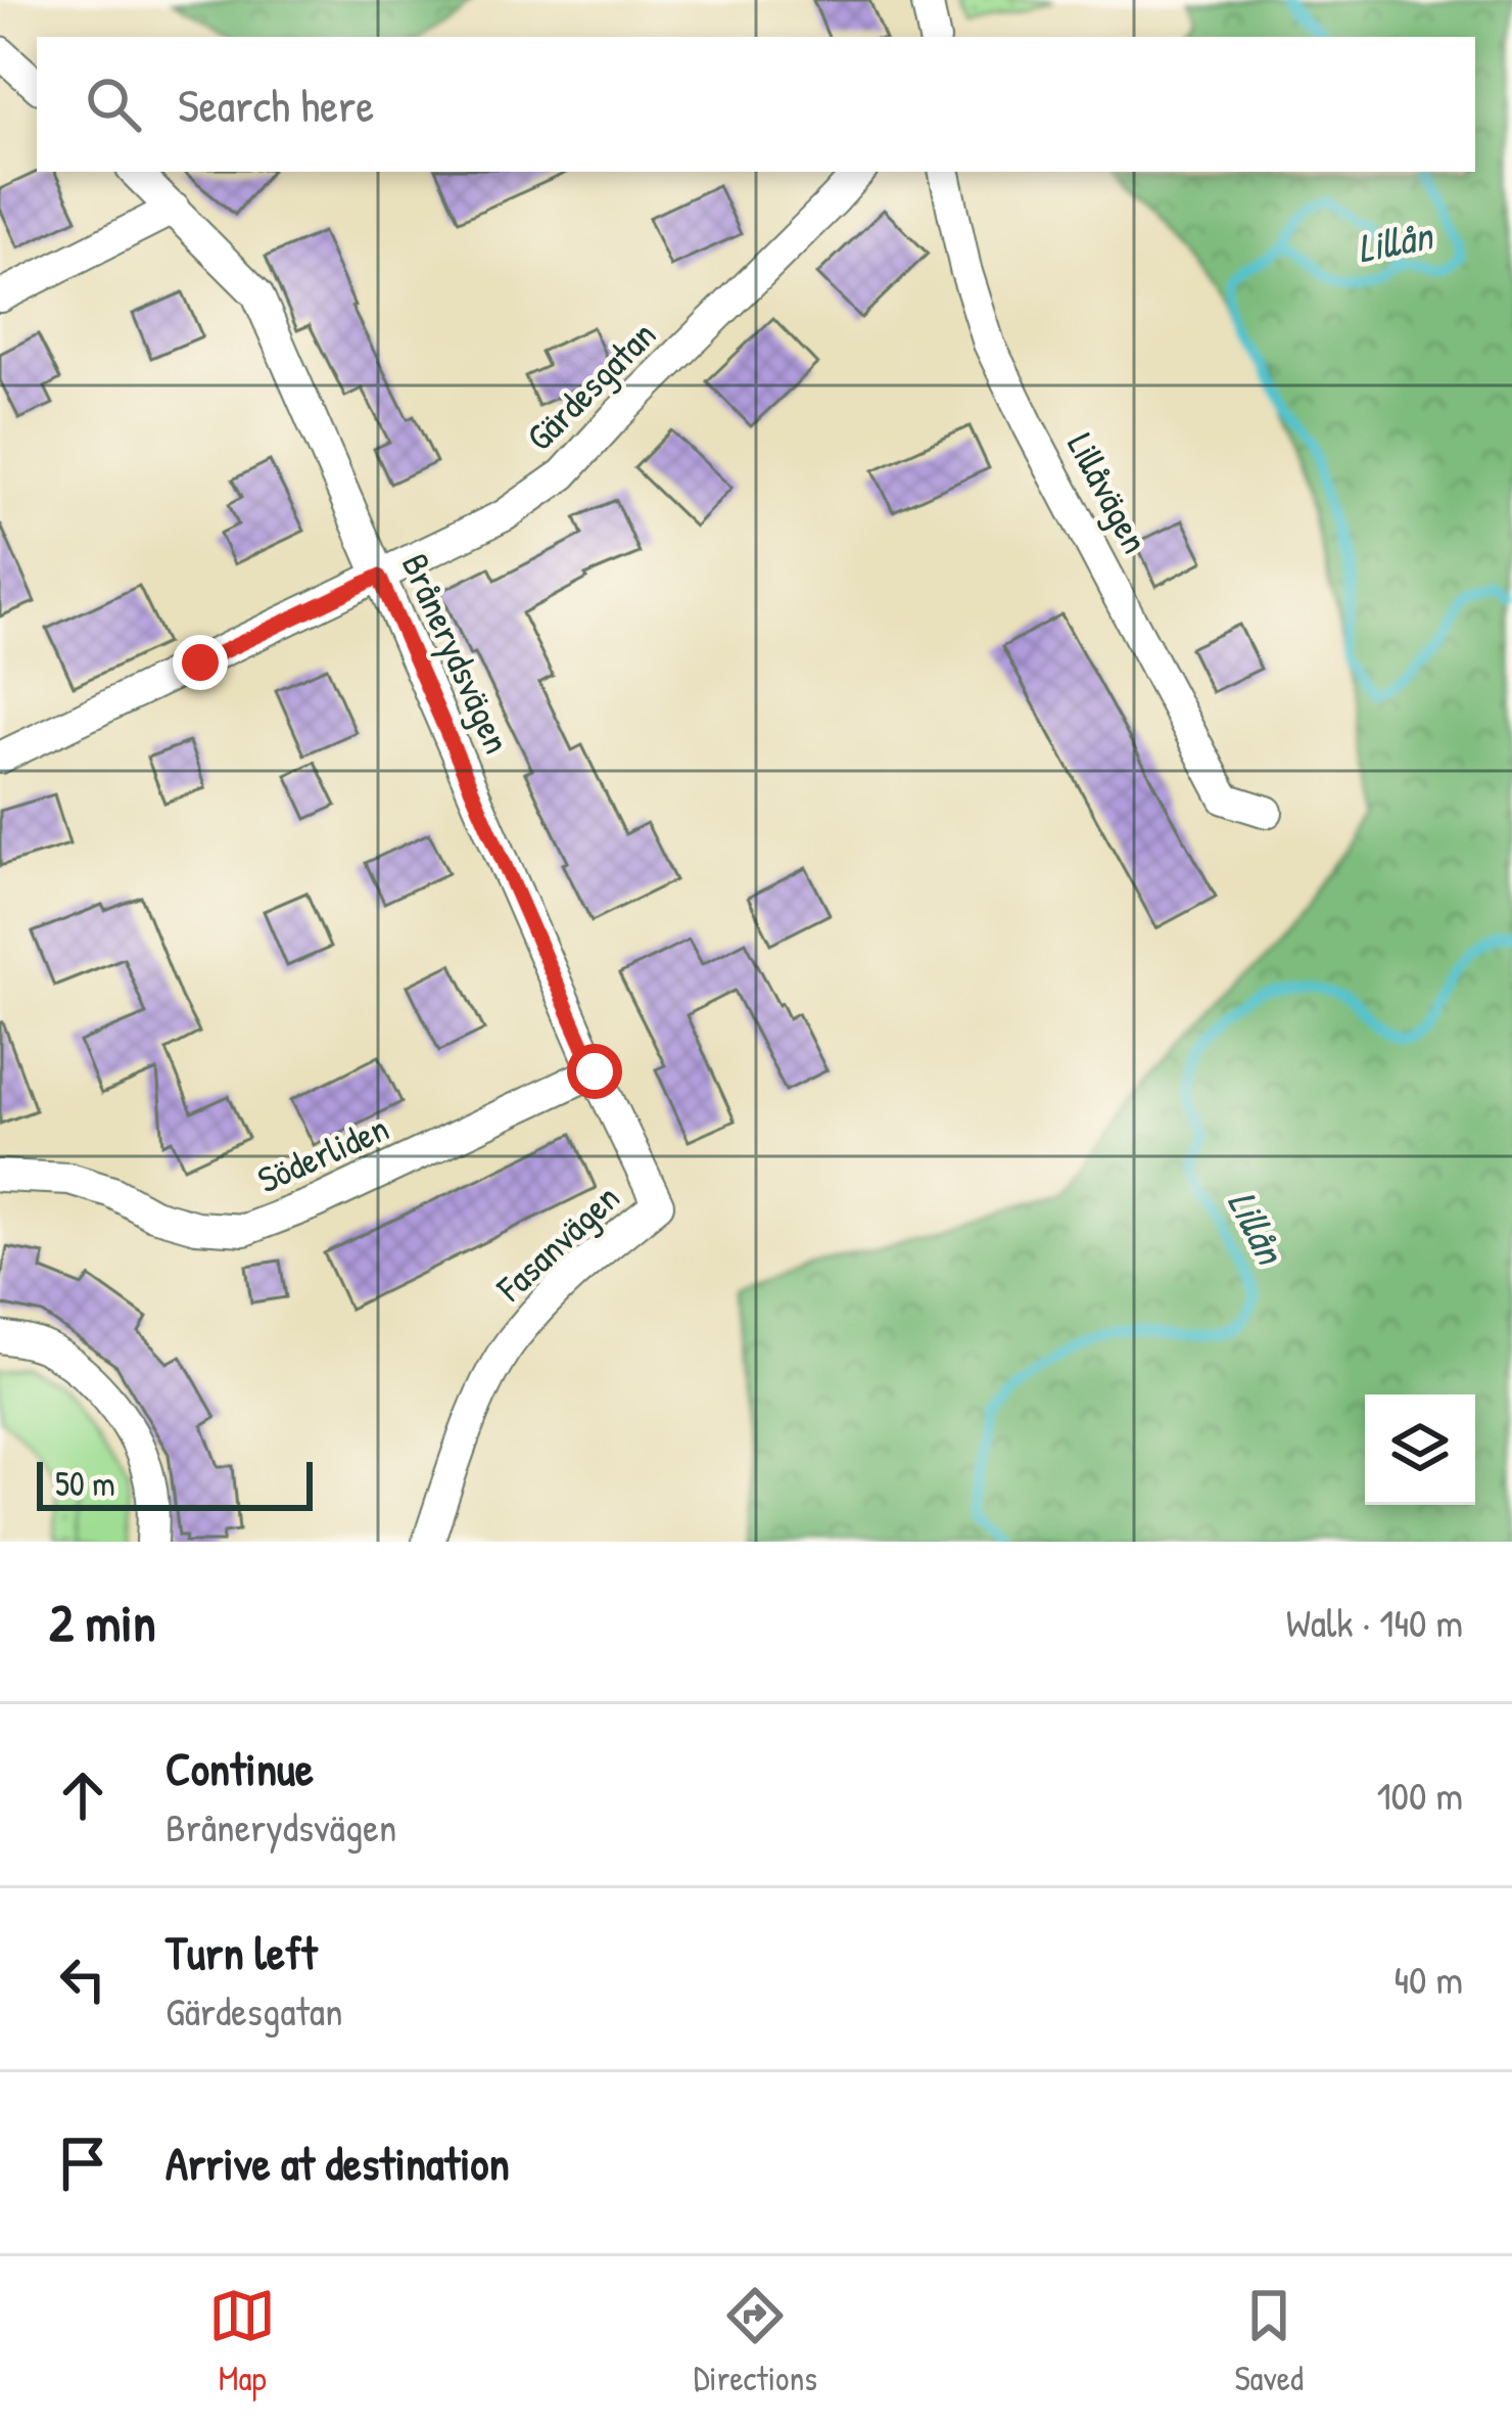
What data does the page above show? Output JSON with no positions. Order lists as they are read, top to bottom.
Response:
{
  "streets": {
    "street": [
      "Gärdesgatan",
      "Lillåvägen",
      "Brånerydsvägen",
      "Söderliden",
      "Fasanvägen"
    ]
  },
  "crossings": [
    ["Gärdesgatan", "Brånerydsvägen"],
    ["Brånerydsvägen", "Söderliden"],
    ["Brånerydsvägen", "Fasanvägen"]
  ],
  "water": ["Lillån"],
  "scale_bar": "50 m",
  "page": {
    "search": "Search here",
    "scale": "50 m",
    "heading": ["2 min", "Walk · 140 m"],
    "list": [
      ["Continue", "Brånerydsvägen", "100 m"],
      ["Turn left", "Gärdesgatan", "40 m"],
      "Arrive at destination"
    ],
    "nav": ["Map", "Directions", "Saved"]
  }
}
